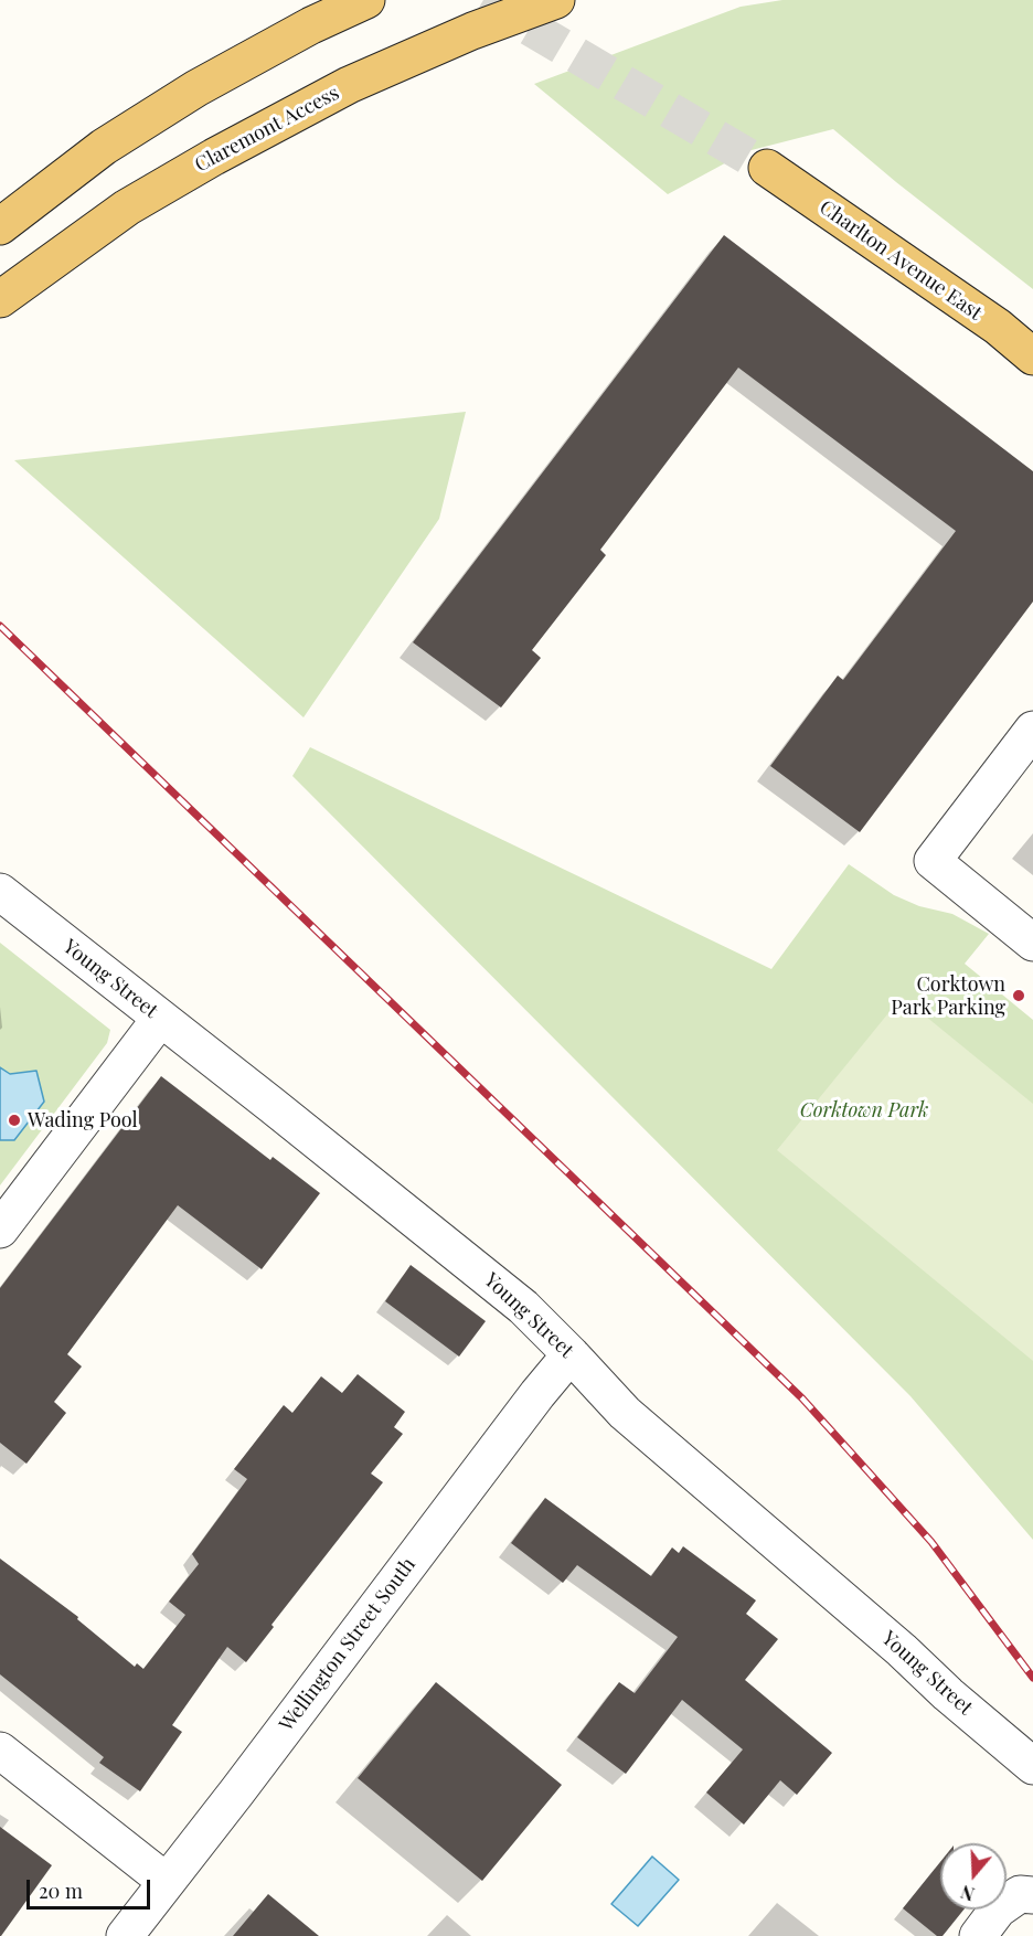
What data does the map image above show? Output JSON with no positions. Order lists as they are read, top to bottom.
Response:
{
  "streets": {
    "main road": ["Claremont Access", "Charlton Avenue East"],
    "street": ["Young Street", "Wellington Street South"]
  },
  "crossings": [
    ["Young Street", "Wellington Street South"]
  ],
  "parks": ["Corktown Park"],
  "places": ["Corktown Park Parking", "Wading Pool"],
  "scale_bar": "20 m",
  "north": "bottom"
}
